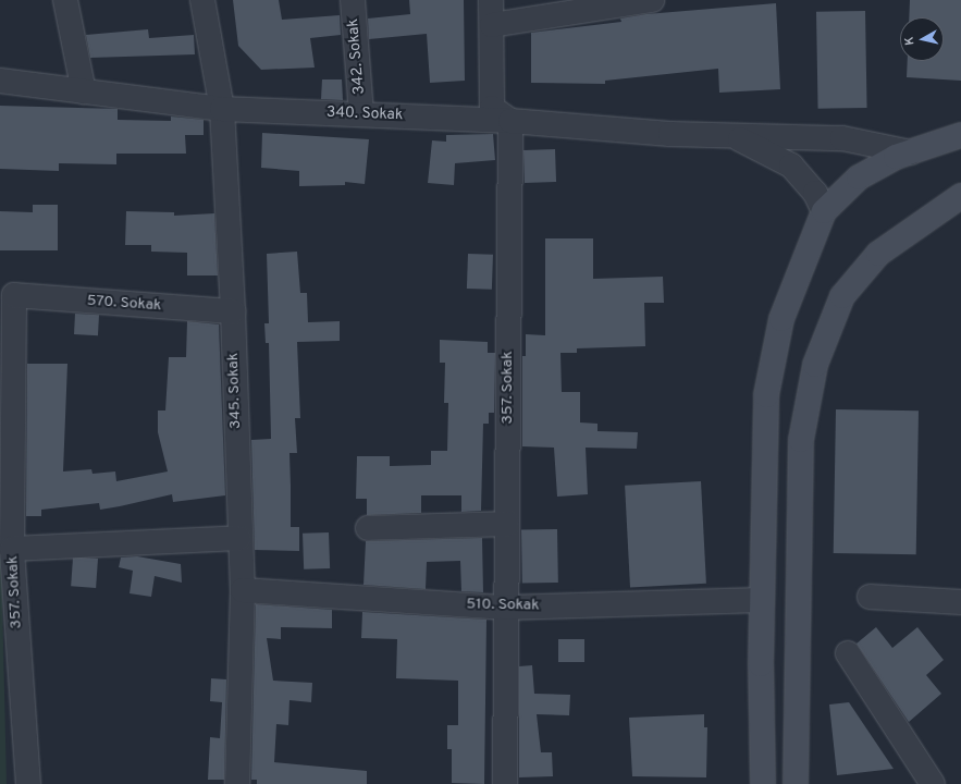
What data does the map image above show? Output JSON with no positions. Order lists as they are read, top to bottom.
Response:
{
  "streets": {
    "street": [
      "342. Sokak",
      "340. Sokak",
      "570. Sokak",
      "357. Sokak",
      "345. Sokak",
      "510. Sokak"
    ]
  },
  "crossings": [
    ["342. Sokak", "340. Sokak"],
    ["340. Sokak", "357. Sokak"],
    ["340. Sokak", "345. Sokak"],
    ["570. Sokak", "357. Sokak"],
    ["570. Sokak", "345. Sokak"],
    ["357. Sokak", "345. Sokak"],
    ["357. Sokak", "510. Sokak"],
    ["345. Sokak", "510. Sokak"]
  ],
  "north": "left"
}
